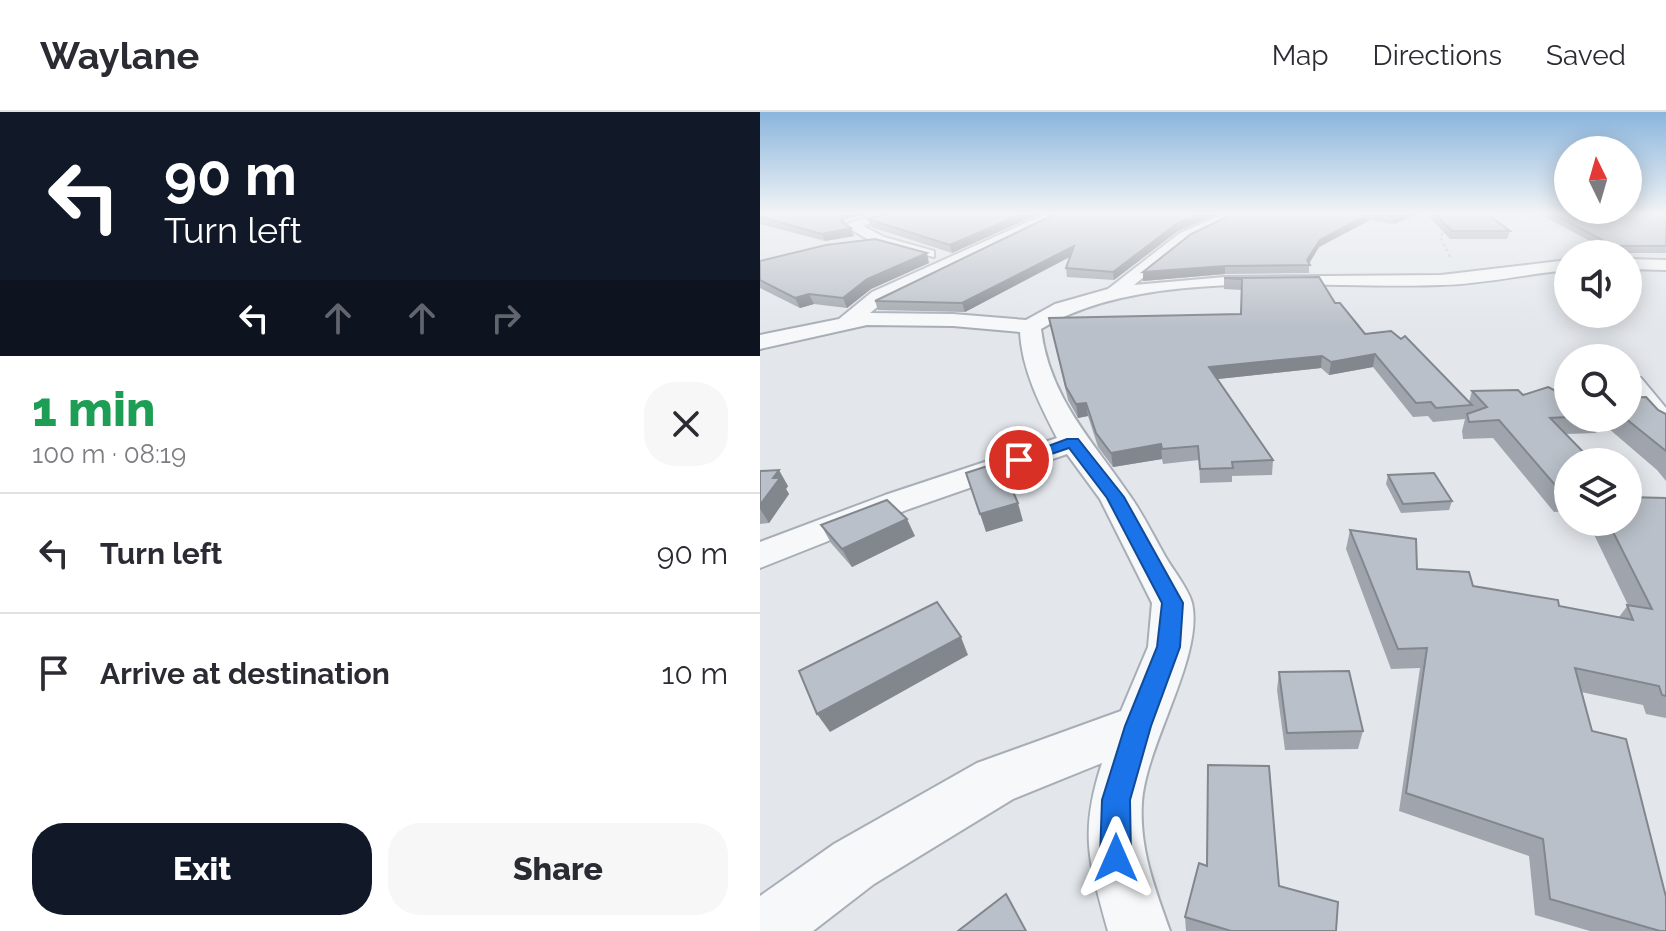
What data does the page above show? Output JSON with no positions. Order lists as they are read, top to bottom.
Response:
{
  "north": "top",
  "page": {
    "header": "Waylane",
    "nav": ["Map", "Directions", "Saved"],
    "turn": ["90 m", "Turn left"],
    "heading": ["1 min", "100 m · 08:19"],
    "list": [
      {
        "name": "Turn left",
        "value": "90 m"
      },
      {
        "name": "Arrive at destination",
        "value": "10 m"
      }
    ],
    "buttons": ["Exit", "Share"]
  }
}
